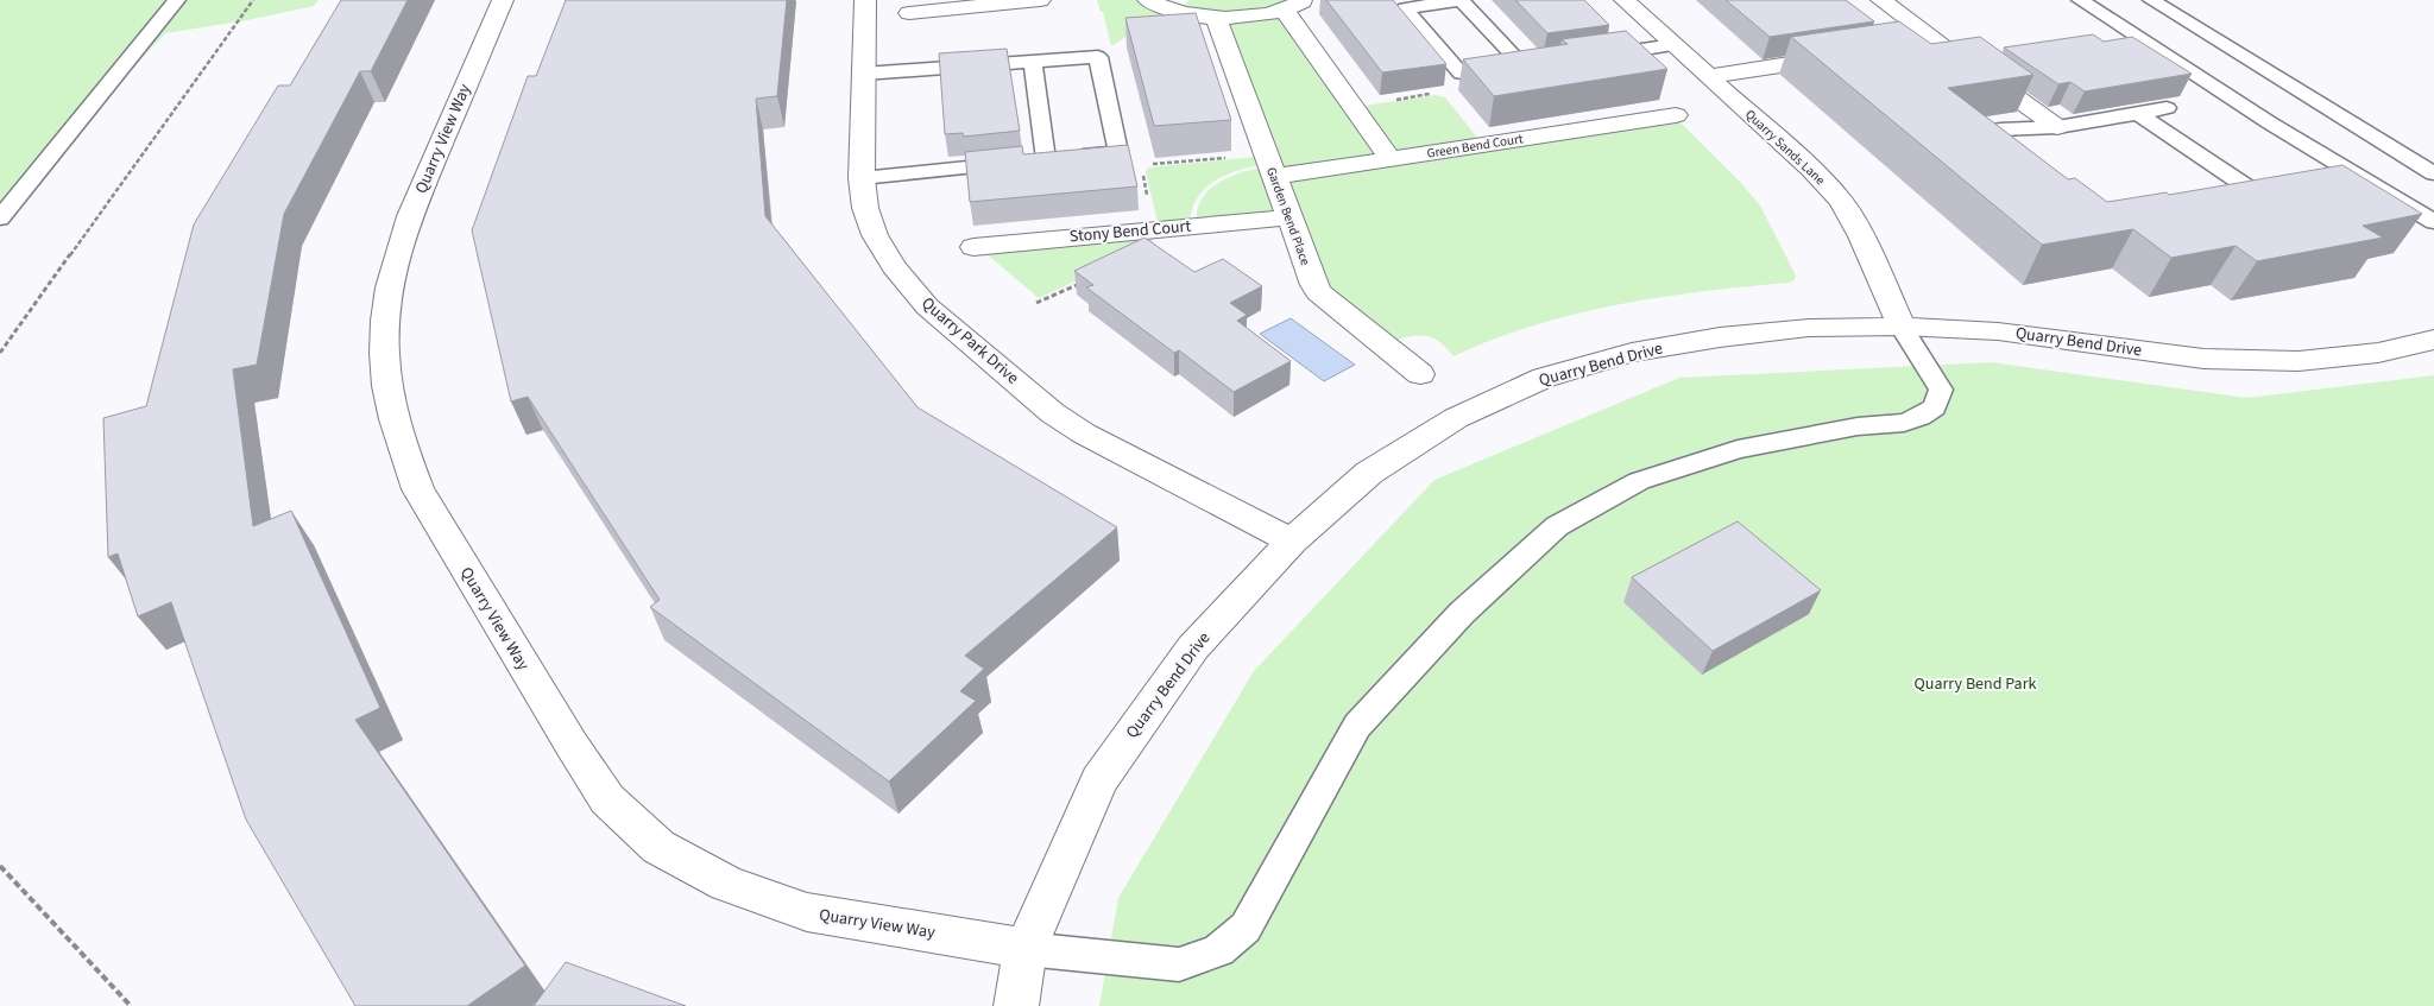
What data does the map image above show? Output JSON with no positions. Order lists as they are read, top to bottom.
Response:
{
  "streets": {
    "street": [
      "Quarry View Way",
      "Green Bend Court",
      "Quarry Sands Lane",
      "Garden Bend Place",
      "Stony Bend Court",
      "Quarry Park Drive",
      "Quarry Bend Drive"
    ]
  },
  "crossings": [
    ["Quarry View Way", "Quarry Bend Drive"],
    ["Green Bend Court", "Garden Bend Place"],
    ["Quarry Sands Lane", "Quarry Bend Drive"],
    ["Garden Bend Place", "Stony Bend Court"],
    ["Quarry Park Drive", "Quarry Bend Drive"]
  ],
  "parks": ["Quarry Bend Park"]
}
